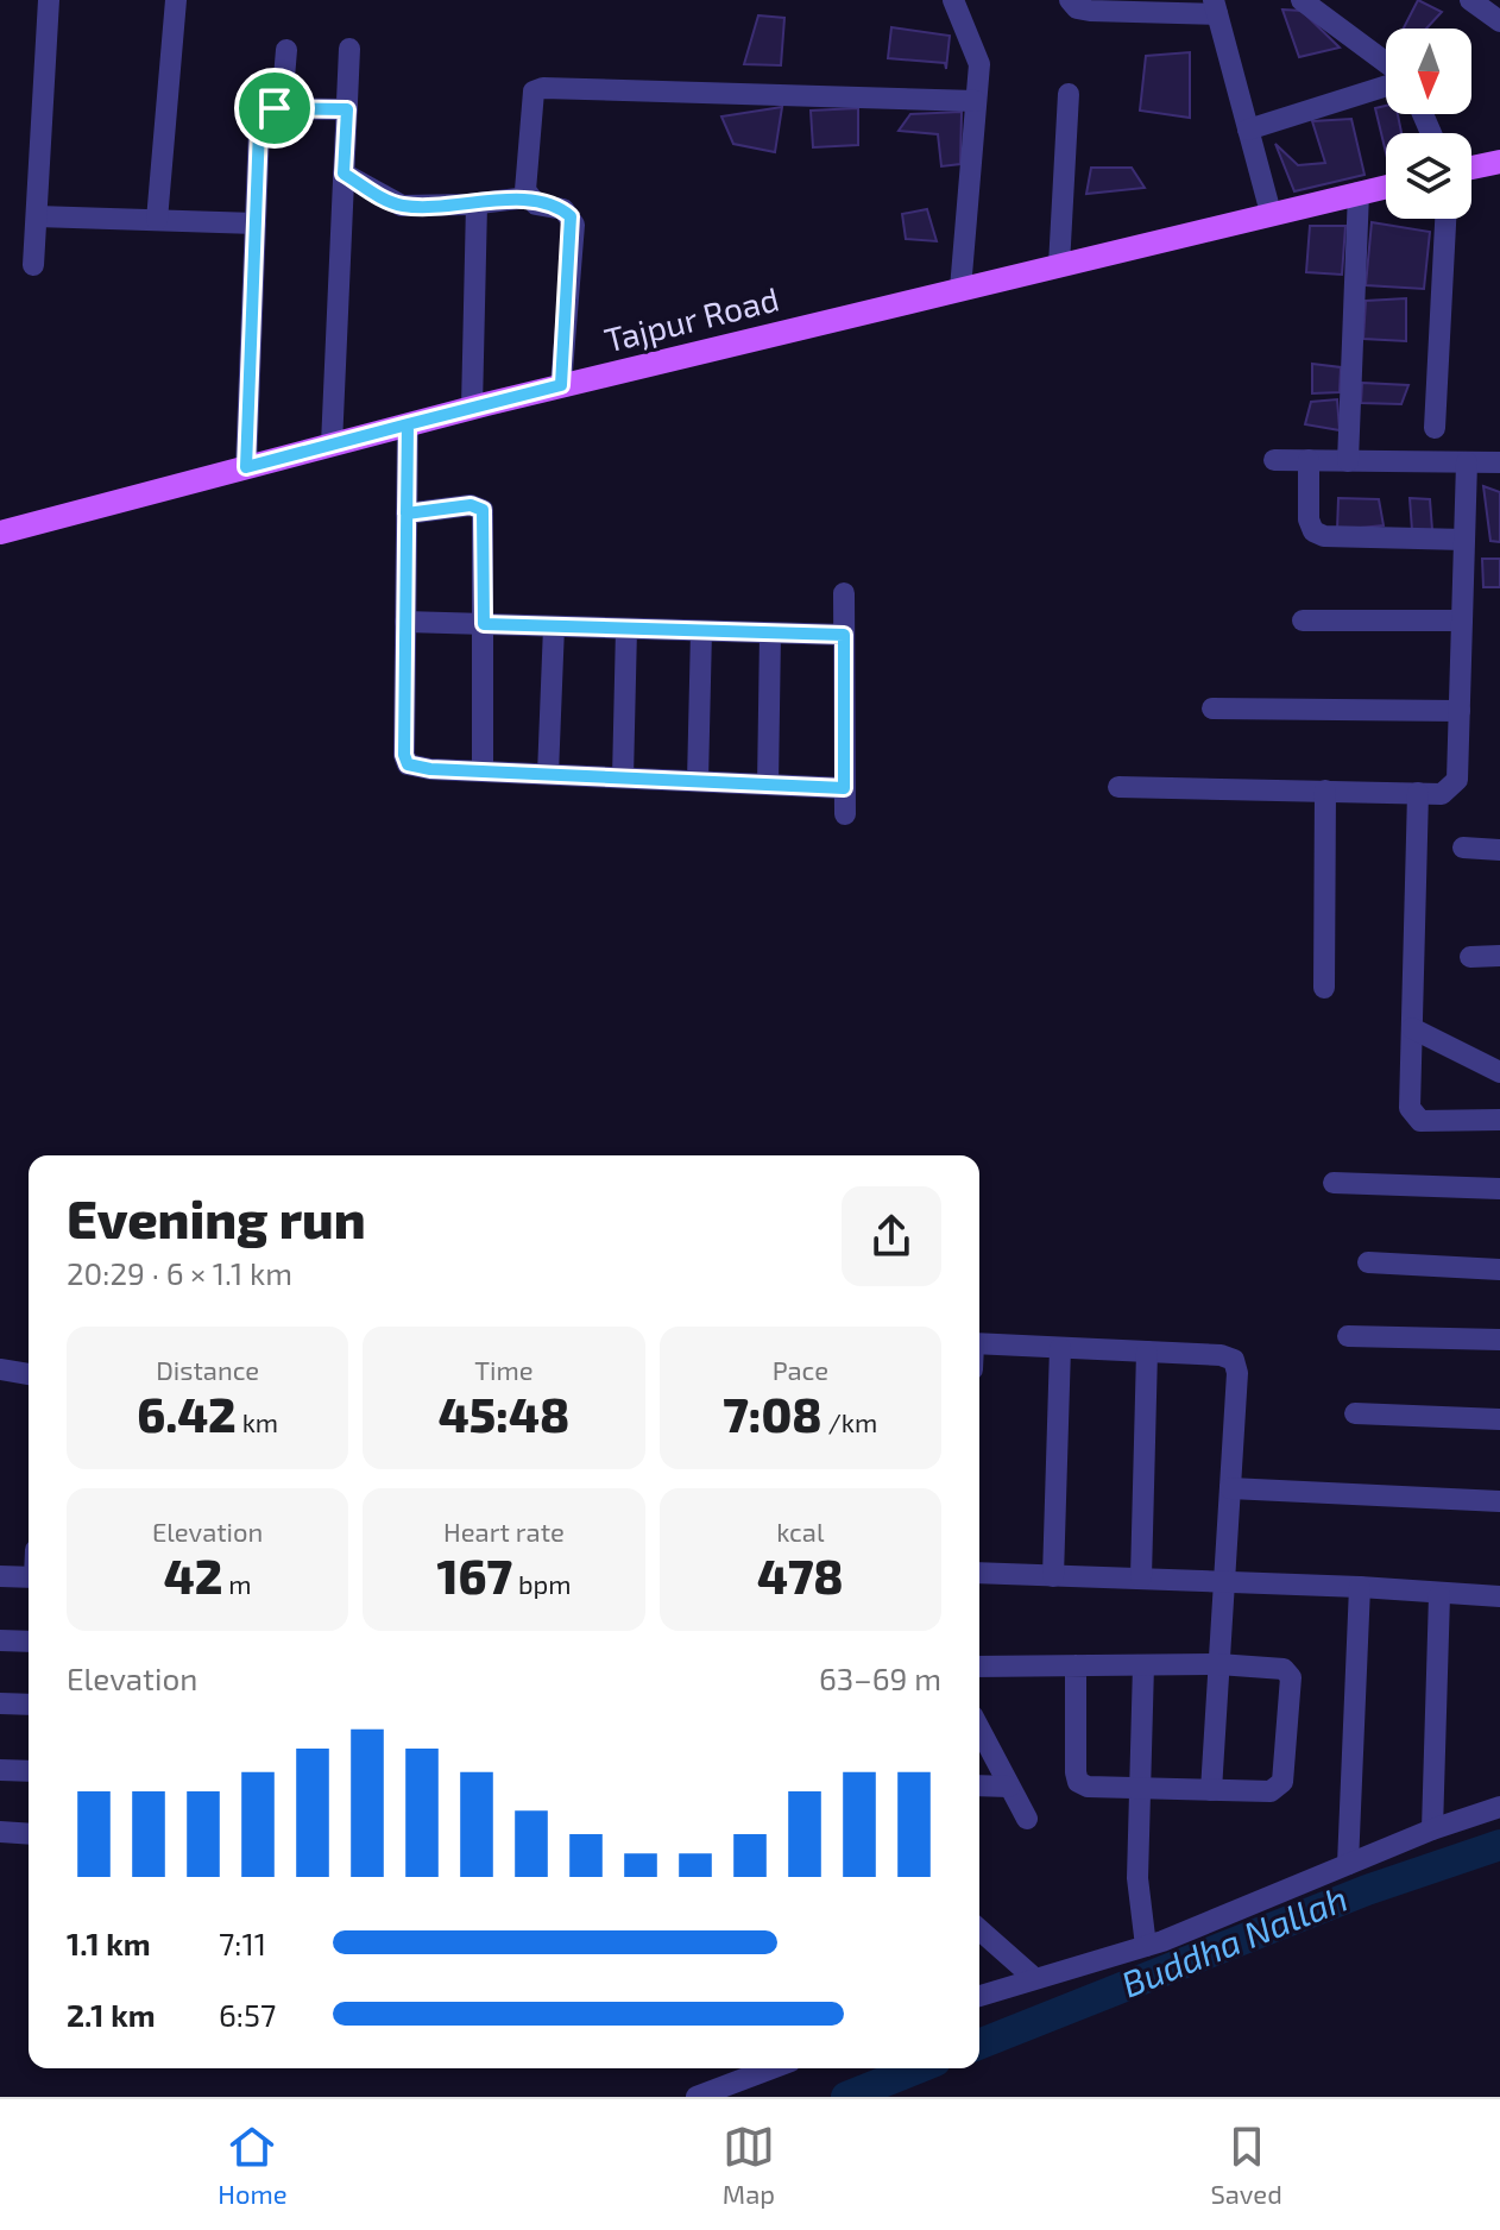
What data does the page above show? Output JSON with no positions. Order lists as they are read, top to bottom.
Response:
{
  "streets": {
    "main road": ["Tajpur Road"]
  },
  "water": ["Buddha Nallah"],
  "north": "bottom",
  "page": {
    "heading": ["Evening run", "20:29 · 6 × 1.1 km"],
    "stats": [
      ["Distance", "6.42 km"],
      ["Time", "45:48"],
      ["Pace", "7:08 /km"],
      ["Elevation", "42 m"],
      ["Heart rate", "167 bpm"],
      ["kcal", "478"]
    ],
    "chart": ["Elevation", "63–69 m"],
    "list": [
      {
        "name": "1.1 km",
        "note": "7:11"
      },
      {
        "name": "2.1 km",
        "note": "6:57"
      }
    ],
    "tabs": ["Home", "Map", "Saved"]
  }
}
